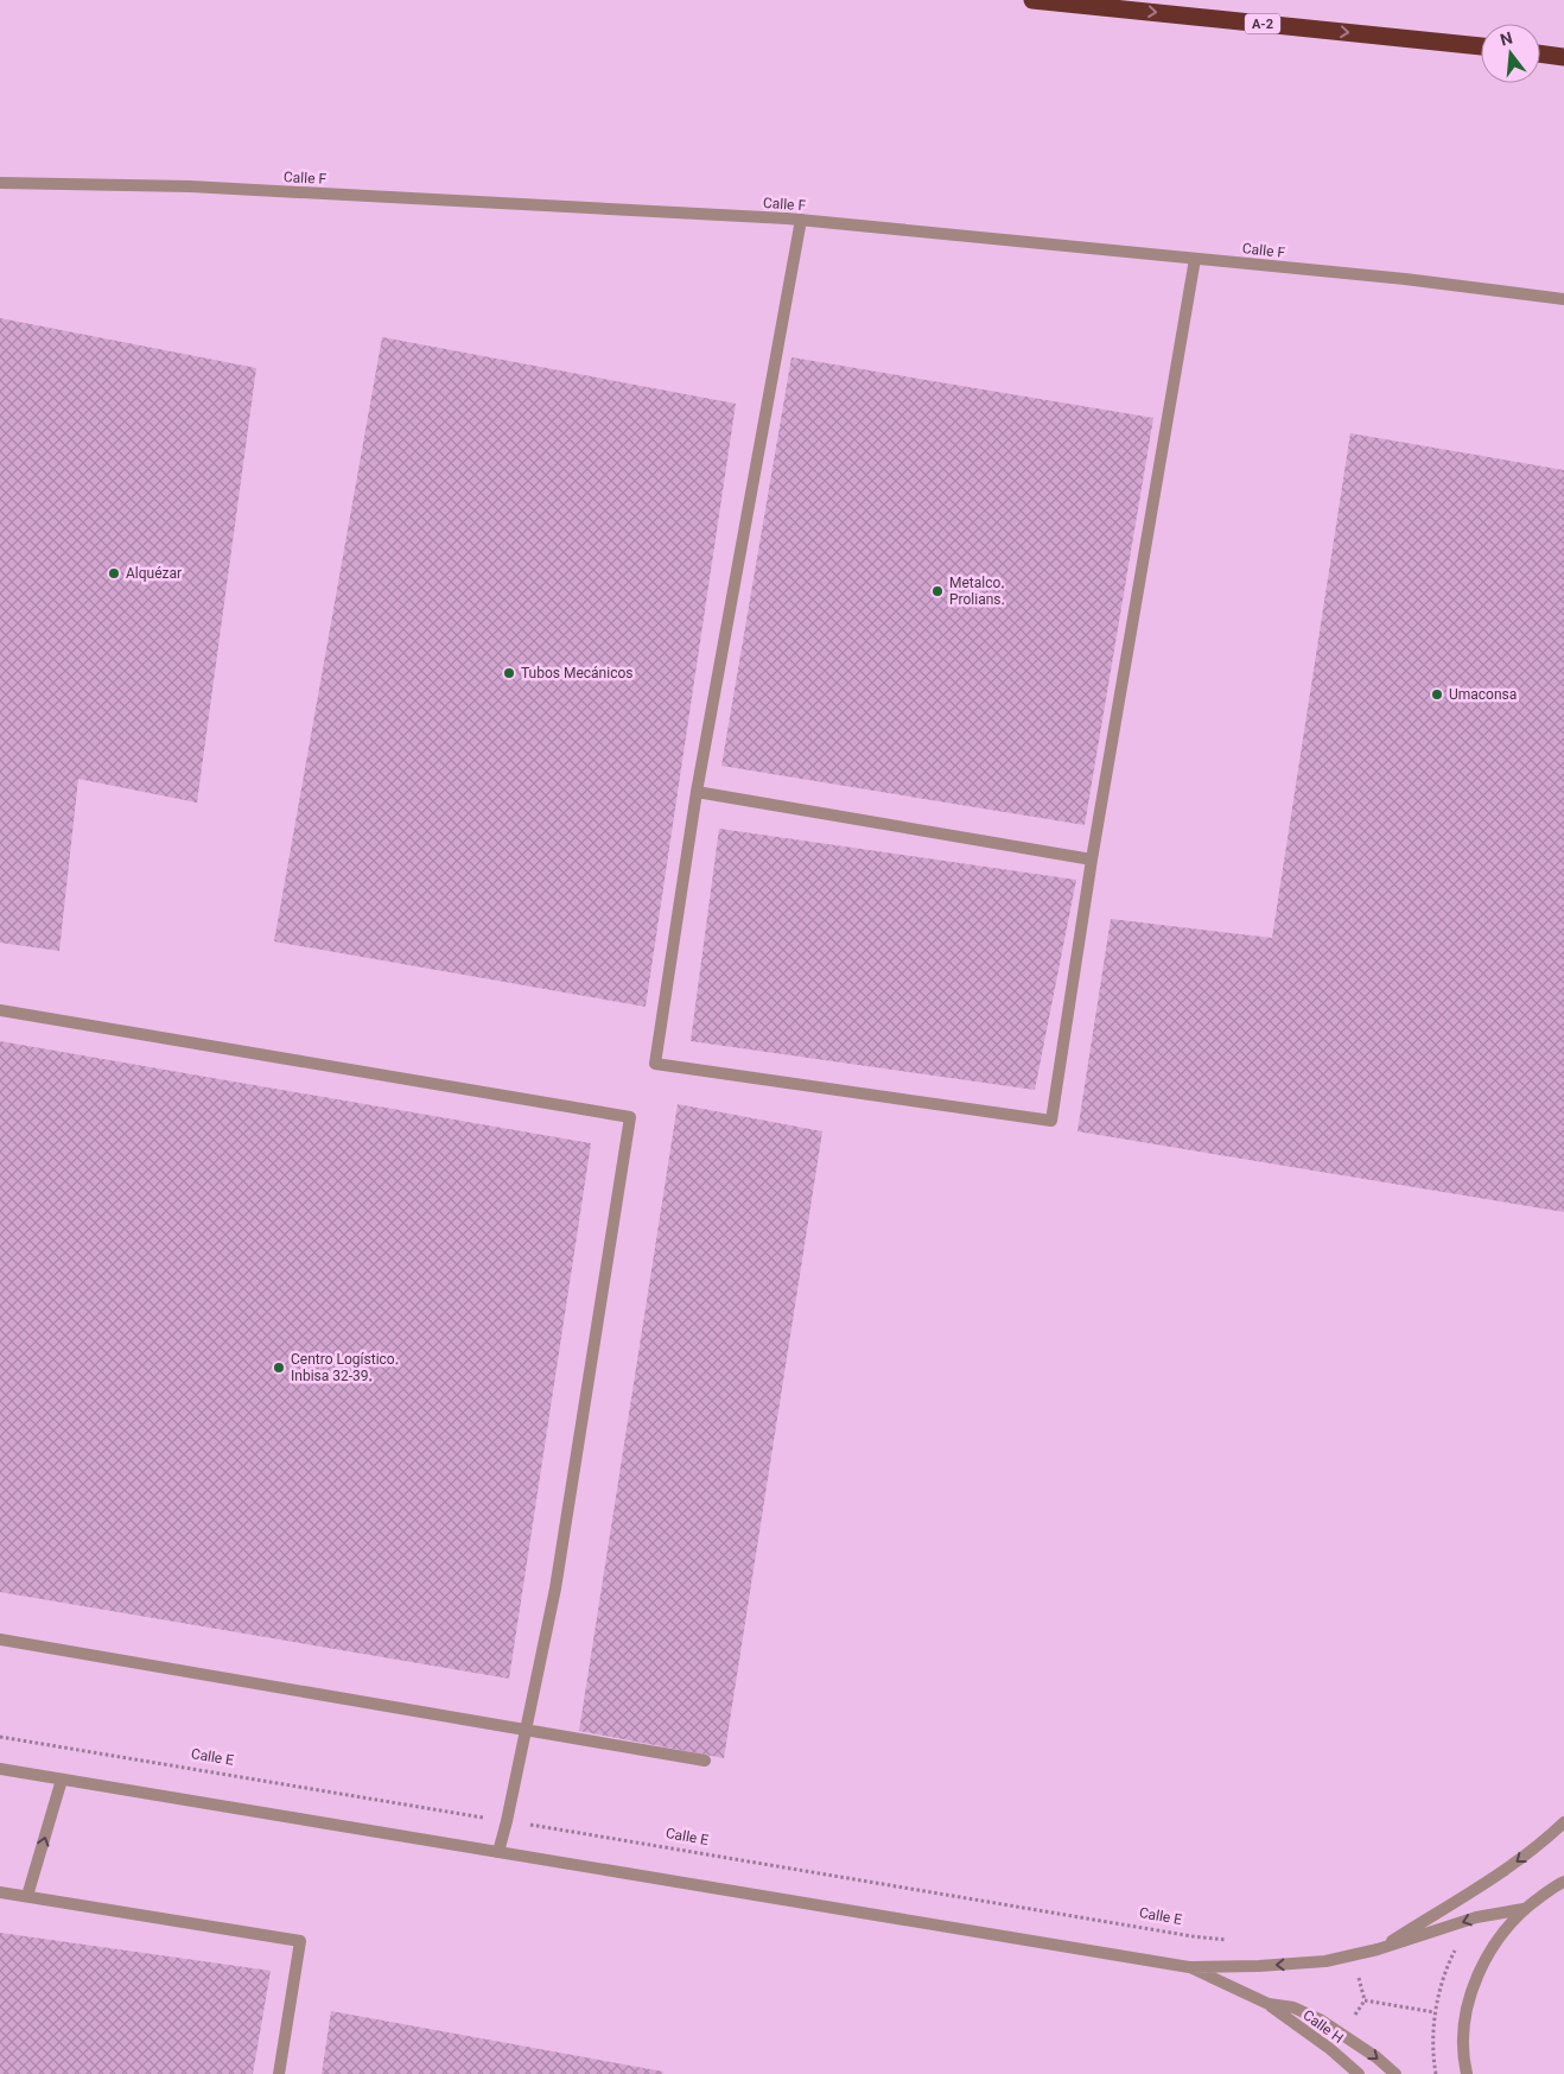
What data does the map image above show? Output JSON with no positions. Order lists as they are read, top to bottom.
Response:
{
  "streets": {
    "highway": ["A-2"],
    "street": ["Calle F", "Calle H"],
    "path": ["Calle E"]
  },
  "places": [
    "Alquézar",
    "Metalco. Prolians.",
    "Tubos Mecánicos",
    "Umaconsa",
    "Centro Logístico. Inbisa 32-39."
  ],
  "north": "top"
}
